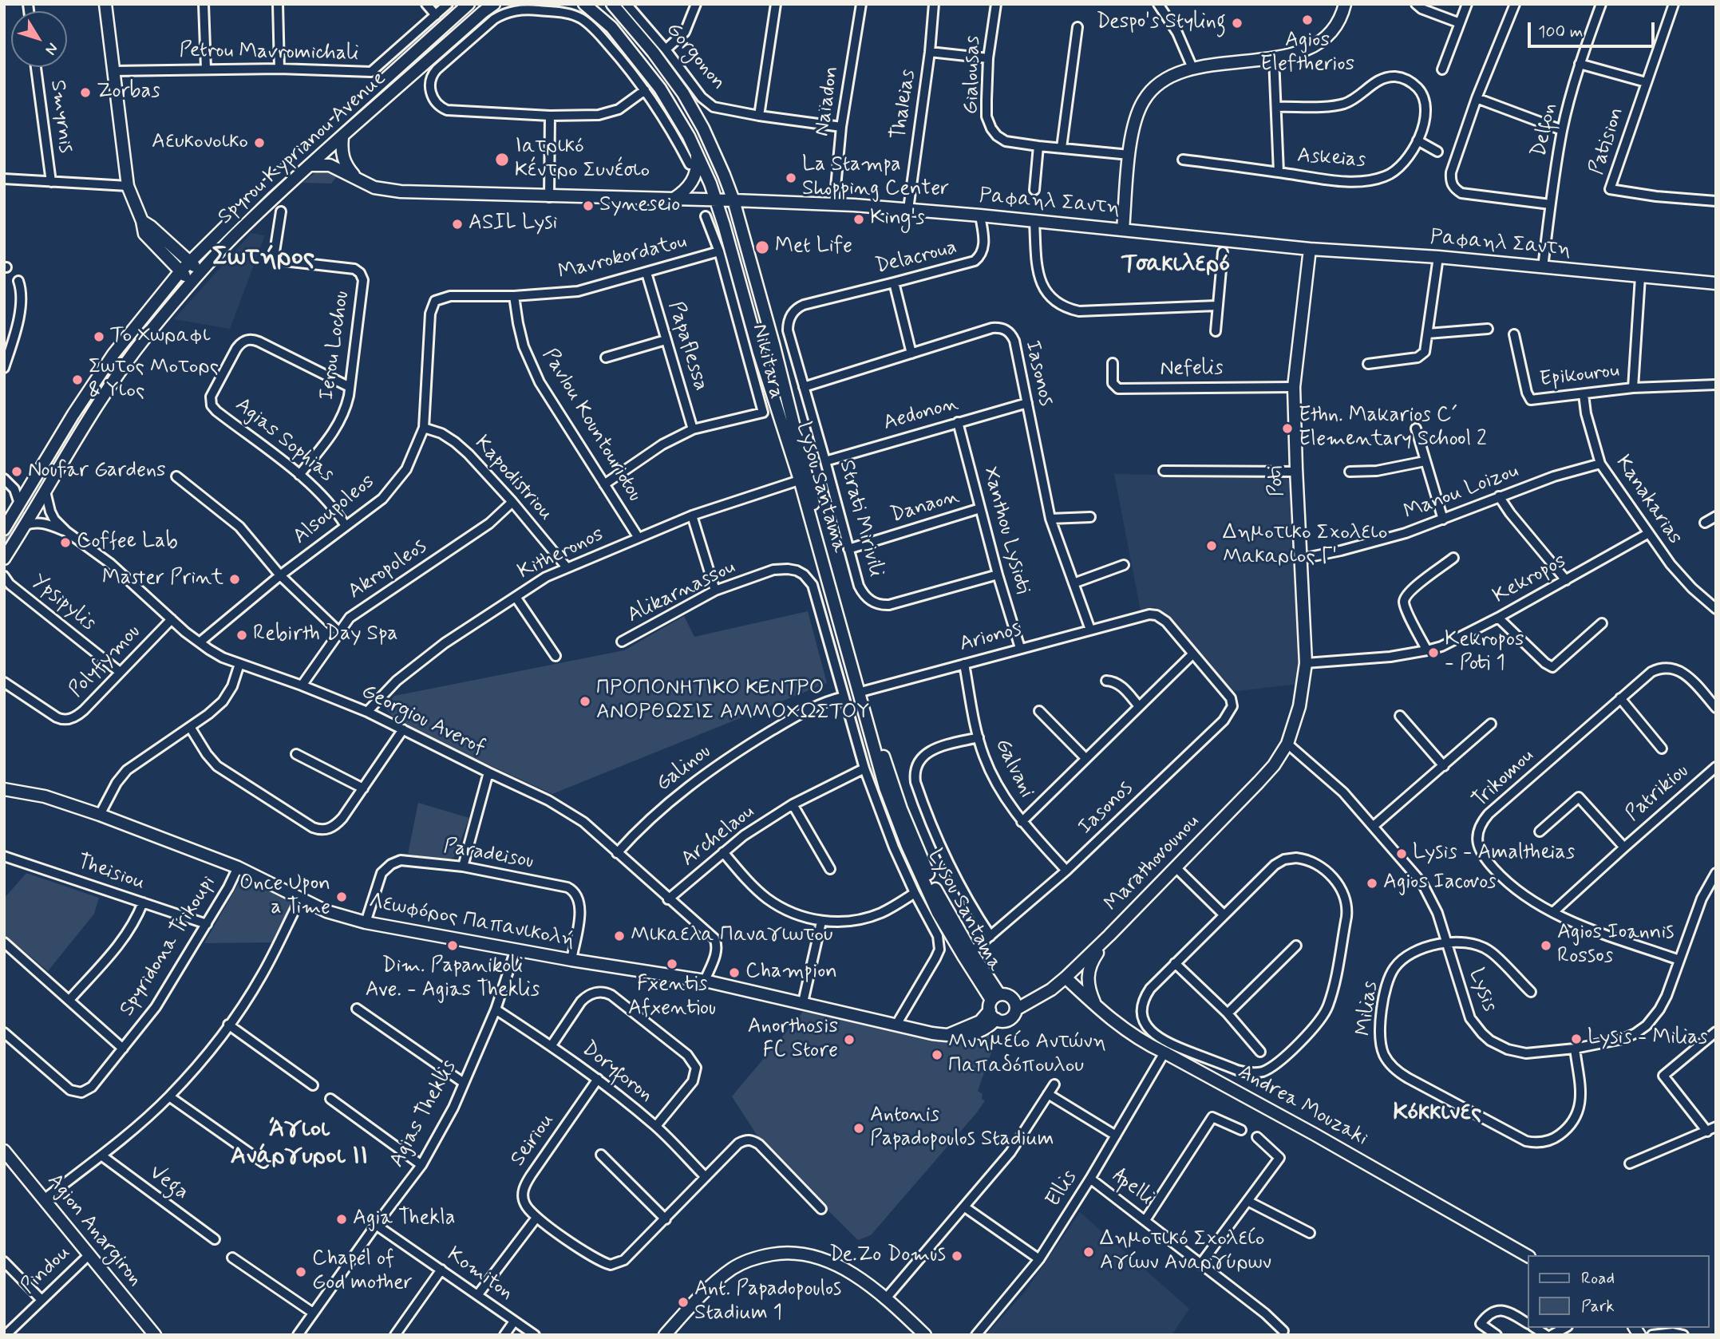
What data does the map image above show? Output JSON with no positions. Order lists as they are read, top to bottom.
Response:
{
  "streets": {
    "street": [
      "Petrou Mavromichali",
      "Gorgonon",
      "Gialousas",
      "Naïadon",
      "Thaleias",
      "Smyrnis",
      "Delfon",
      "Patision",
      "Spyrou Kyprianou Avenue",
      "Askeias",
      "Ραφαηλ Σαντη",
      "Mavrokordatou",
      "Delacroua",
      "Ierou Lochou",
      "Papaflessa",
      "Nikitara",
      "Nefelis",
      "Iasonos",
      "Epikourou",
      "Aedonon",
      "Pavlou Kountouriotou",
      "Agias Sophias",
      "Kapodistriou",
      "Poti",
      "Lysou Santama",
      "Manou Loizou",
      "Kanakarias",
      "Danaon",
      "Alsoupoleos",
      "Strati Mirivili",
      "Xanthou Lysioti",
      "Kitheronos",
      "Akropoleos",
      "Kekropos",
      "Alikarnassou",
      "Ypsipylis",
      "Arionos",
      "Polyfymou",
      "Georgiou Averof",
      "Galinou",
      "Galvani",
      "Trikomou",
      "Patrikiou",
      "Archelaou",
      "Paradeisou",
      "Marathovounou",
      "Theisiou",
      "Λεωφόρος Παπανικολή",
      "Spyridona Trikoupi",
      "Lysis",
      "Milias",
      "Doryforon",
      "Andrea Mouzaki",
      "Agias Theklis",
      "Seiriou",
      "Vega",
      "Apelli",
      "Ellis",
      "Agion Anargiron",
      "Pindou",
      "Komiton"
    ]
  },
  "crossings": [
    ["Naïadon", "Ραφαηλ Σαντη"],
    ["Thaleias", "Ραφαηλ Σαντη"],
    ["Delfon", "Ραφαηλ Σαντη"],
    ["Spyrou Kyprianou Avenue", "Ραφαηλ Σαντη"],
    ["Spyrou Kyprianou Avenue", "Georgiou Averof"],
    ["Ραφαηλ Σαντη", "Delacroua"],
    ["Ραφαηλ Σαντη", "Epikourou"],
    ["Ραφαηλ Σαντη", "Poti"],
    ["Ραφαηλ Σαντη", "Lysou Santama"],
    ["Mavrokordatou", "Papaflessa"],
    ["Mavrokordatou", "Nikitara"],
    ["Mavrokordatou", "Pavlou Kountouriotou"],
    ["Mavrokordatou", "Alsoupoleos"],
    ["Delacroua", "Strati Mirivili"],
    ["Ierou Lochou", "Agias Sophias"],
    ["Papaflessa", "Nikitara"],
    ["Nikitara", "Pavlou Kountouriotou"],
    ["Nefelis", "Poti"],
    ["Iasonos", "Aedonon"],
    ["Iasonos", "Lysou Santama"],
    ["Iasonos", "Strati Mirivili"],
    ["Iasonos", "Arionos"],
    ["Iasonos", "Galvani"],
    ["Epikourou", "Kanakarias"],
    ["Aedonon", "Strati Mirivili"],
    ["Aedonon", "Xanthou Lysioti"],
    ["Pavlou Kountouriotou", "Kitheronos"],
    ["Agias Sophias", "Alsoupoleos"],
    ["Kapodistriou", "Alsoupoleos"],
    ["Kapodistriou", "Kitheronos"],
    ["Kapodistriou", "Akropoleos"],
    ["Poti", "Manou Loizou"],
    ["Poti", "Kekropos"],
    ["Poti", "Marathovounou"],
    ["Poti", "Lysis"],
    ["Lysou Santama", "Kitheronos"],
    ["Lysou Santama", "Arionos"],
    ["Lysou Santama", "Marathovounou"],
    ["Lysou Santama", "Λεωφόρος Παπανικολή"],
    ["Manou Loizou", "Kanakarias"],
    ["Kanakarias", "Kekropos"],
    ["Danaon", "Strati Mirivili"],
    ["Danaon", "Xanthou Lysioti"],
    ["Alsoupoleos", "Georgiou Averof"],
    ["Strati Mirivili", "Xanthou Lysioti"],
    ["Xanthou Lysioti", "Arionos"],
    ["Kitheronos", "Georgiou Averof"],
    ["Akropoleos", "Georgiou Averof"],
    ["Alikarnassou", "Galinou"],
    ["Alikarnassou", "Archelaou"],
    ["Alikarnassou", "Λεωφόρος Παπανικολή"],
    ["Ypsipylis", "Polyfymou"],
    ["Arionos", "Galvani"],
    ["Polyfymou", "Georgiou Averof"],
    ["Georgiou Averof", "Galinou"],
    ["Georgiou Averof", "Archelaou"],
    ["Georgiou Averof", "Λεωφόρος Παπανικολή"],
    ["Trikomou", "Patrikiou"],
    ["Trikomou", "Lysis"],
    ["Paradeisou", "Λεωφόρος Παπανικολή"],
    ["Marathovounou", "Λεωφόρος Παπανικολή"],
    ["Marathovounou", "Lysis"],
    ["Marathovounou", "Andrea Mouzaki"],
    ["Theisiou", "Spyridona Trikoupi"],
    ["Λεωφόρος Παπανικολή", "Spyridona Trikoupi"],
    ["Λεωφόρος Παπανικολή", "Agias Theklis"],
    ["Lysis", "Milias"],
    ["Doryforon", "Agias Theklis"],
    ["Doryforon", "Seiriou"],
    ["Andrea Mouzaki", "Ellis"],
    ["Agias Theklis", "Komiton"],
    ["Apelli", "Ellis"],
    ["Agion Anargiron", "Pindou"]
  ],
  "districts": [
    "Σωτήρος",
    "Τσακιλερό",
    "Κόκκινες",
    "Άγιοι Ανάργυροι ΙΙ"
  ],
  "places": [
    "Agios Eleftherios",
    "Despo's Styling",
    "Zorbas",
    "Αευκονοικο",
    "Ιατρικό Κέντρο Συνέσιο",
    "La Stampa Shopping Center",
    "Syneseio",
    "King's",
    "ASIL Lysi",
    "Met Life",
    "Το Χωραφι",
    "Σωτος Μοτορς & Υιος",
    "Ethn. Makarios C´ Elementary School 2",
    "Noufar Gardens",
    "Coffee Lab",
    "Δημοτικο Σχολειο Μακαριος Γ'",
    "Master Print",
    "Rebirth Day Spa",
    "Kekropos - Poti 1",
    "ΠΡΟΠΟΝΗΤΙΚΟ ΚΕΝΤΡΟ ΑΝΟΡΘΩΣΙΣ ΑΜΜΟΧΩΣΤΟΥ",
    "Lysis - Amaltheias",
    "Agios Iacovos",
    "Once Upon a Time",
    "Μικαελα Παναγιωτου",
    "Dim. Papanikoli Ave. - Agias Theklis",
    "Agios Ioannis Rossos",
    "Fxentis Afxentiou",
    "Champion",
    "Lysis - Milias",
    "Anorthosis FC Store",
    "Μνημείο Αντώνη Παπαδόπουλου",
    "Antonis Papadopoulos Stadium",
    "Agia Thekla",
    "Δημοτικό Σχολείο Αγίων Αναργύρων",
    "De.Zo Domus",
    "Chapel of God mother",
    "Ant. Papadopoulos Stadium 1"
  ],
  "legend": ["Road", "Park"],
  "scale_bar": "100 m",
  "north": "bottom right"
}
